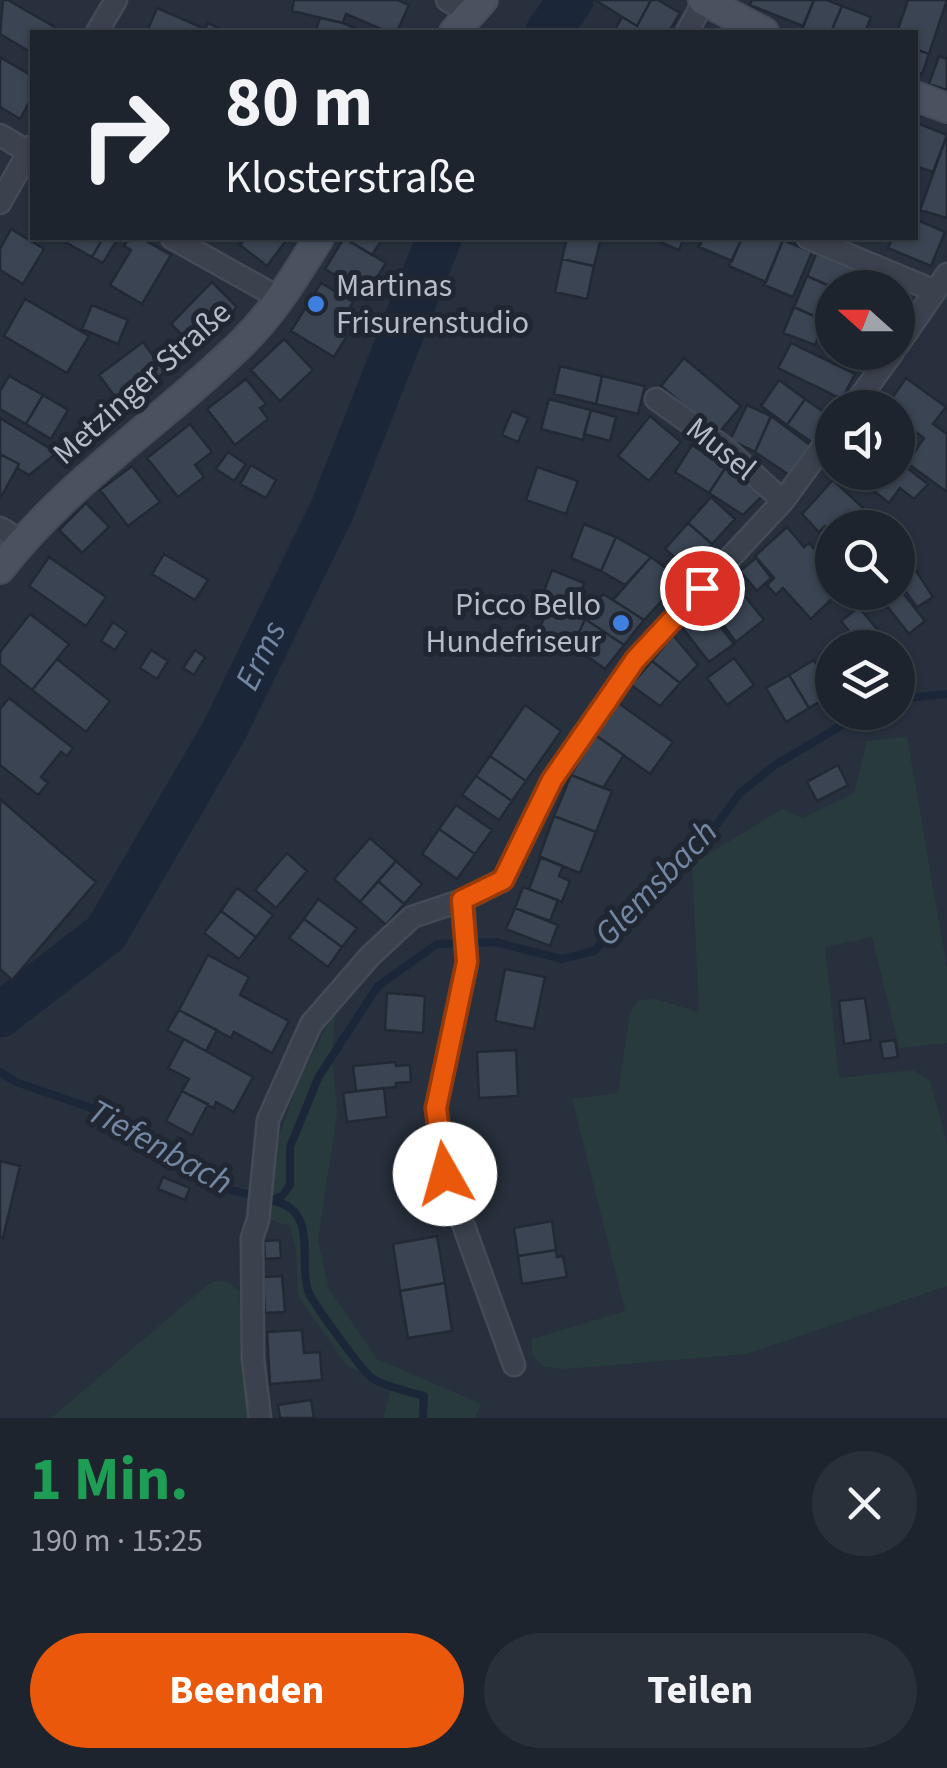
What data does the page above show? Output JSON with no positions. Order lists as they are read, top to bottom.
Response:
{
  "streets": {
    "street": ["Metzinger Straße", "Musel"]
  },
  "water": ["Erms", "Glemsbach", "Tiefenbach"],
  "places": ["Martinas Frisurenstudio", "Picco Bello Hundefriseur"],
  "north": "left",
  "page": {
    "turn": ["80 m", "Klosterstraße"],
    "heading": ["1 Min.", "190 m · 15:25"],
    "buttons": ["Beenden", "Teilen"]
  }
}
